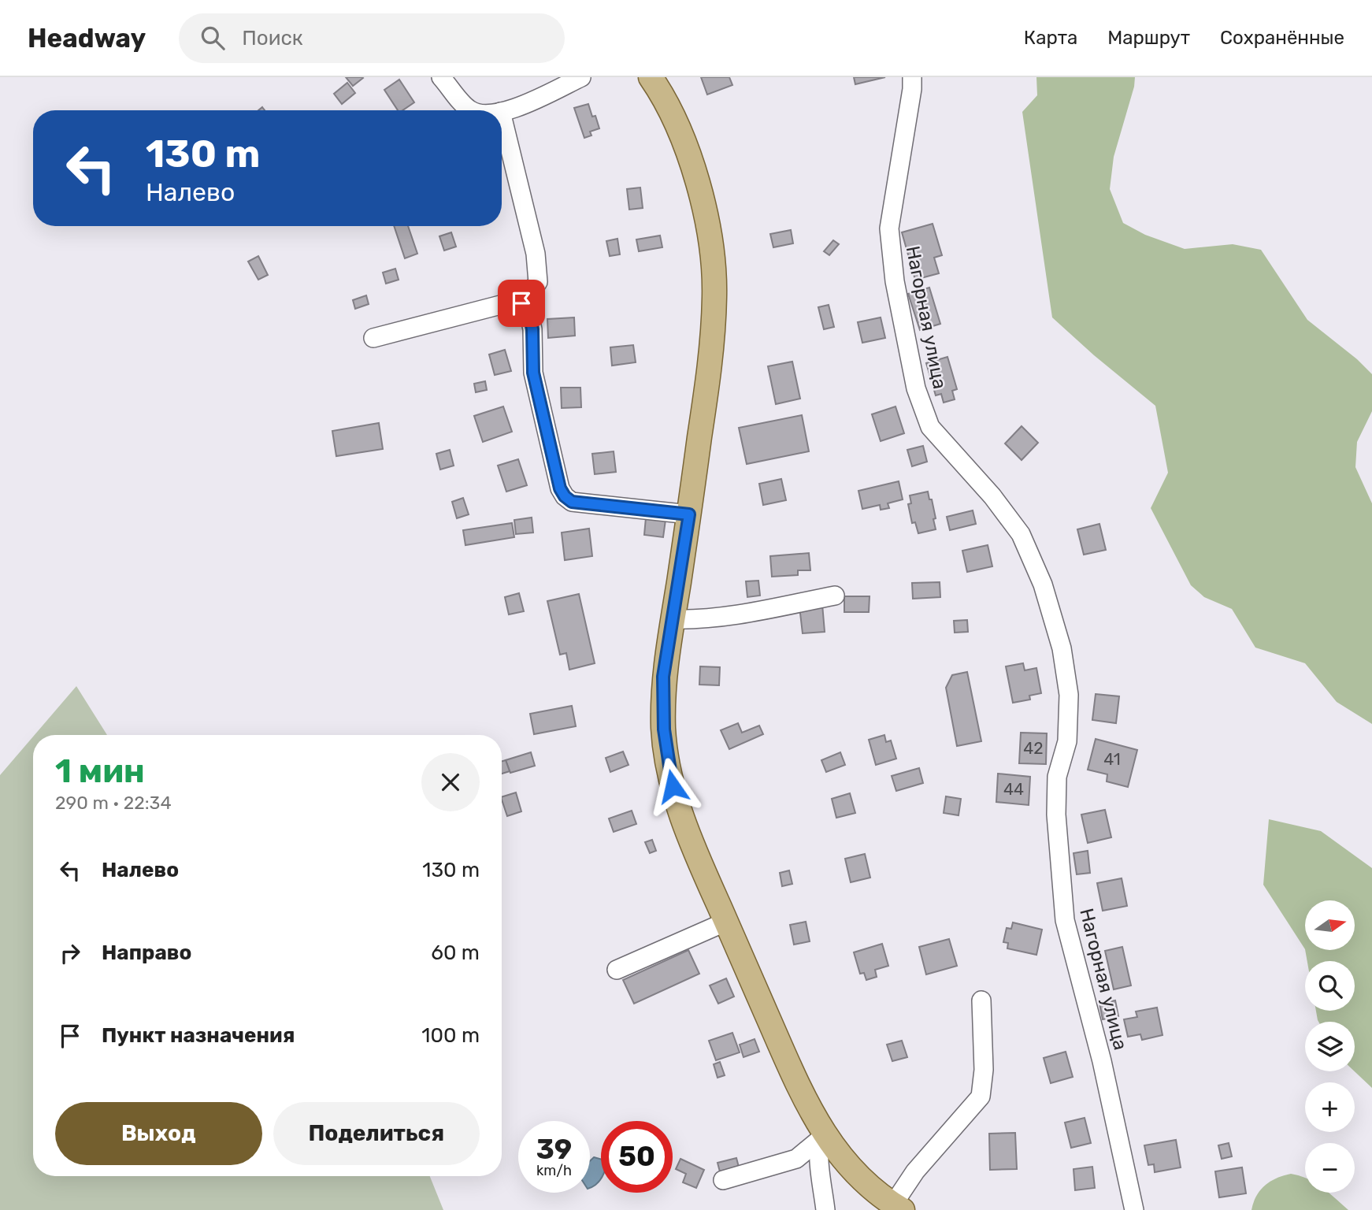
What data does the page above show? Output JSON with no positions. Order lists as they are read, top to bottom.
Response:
{
  "streets": {
    "street": ["Нагорная улица"]
  },
  "house_numbers": ["42", "41", "44"],
  "north": "right",
  "page": {
    "header": "Headway",
    "search": "Поиск",
    "nav": ["Карта", "Маршрут", "Сохранённые"],
    "turn": ["130 m", "Налево"],
    "heading": ["1 мин", "290 m · 22:34"],
    "list": [
      {
        "name": "Налево",
        "value": "130 m"
      },
      {
        "name": "Направо",
        "value": "60 m"
      },
      {
        "name": "Пункт назначения",
        "value": "100 m"
      }
    ],
    "map_buttons": ["+", "−"],
    "buttons": ["Выход", "Поделиться"],
    "speed": "39 km/h",
    "limit": "50"
  }
}
